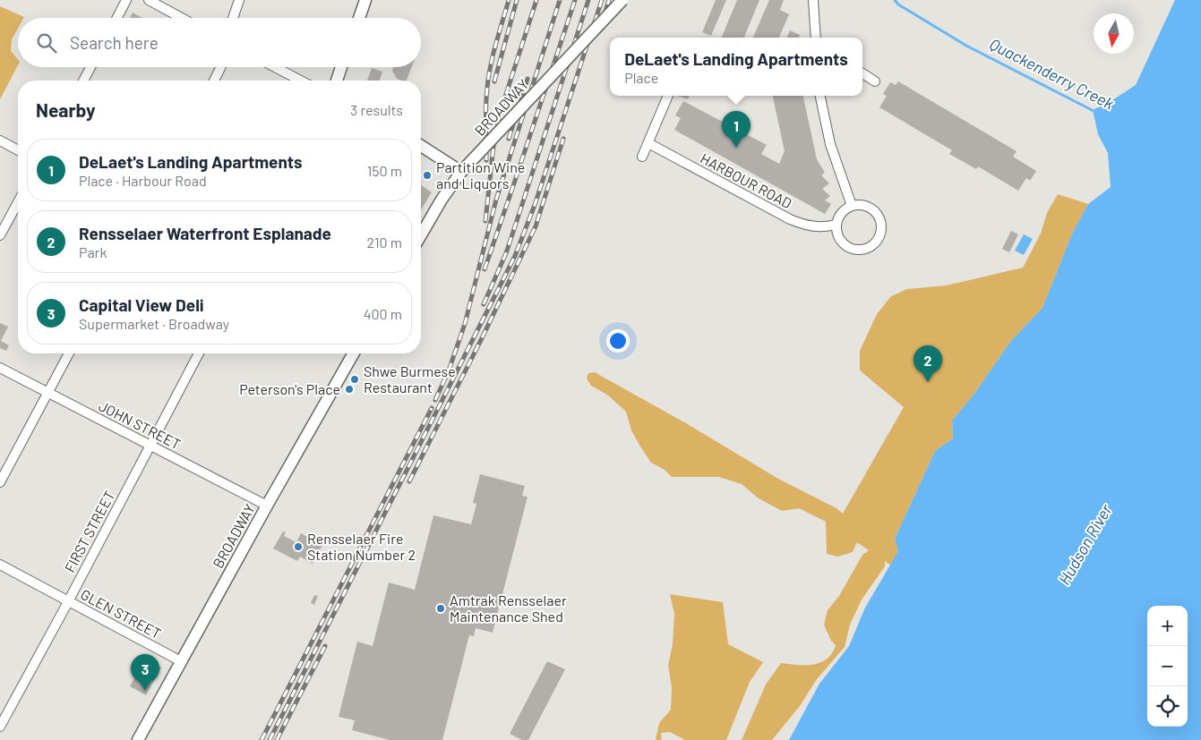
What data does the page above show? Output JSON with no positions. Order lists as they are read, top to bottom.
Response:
{
  "streets": {
    "street": [
      "BROADWAY",
      "HARBOUR ROAD",
      "JOHN STREET",
      "FIRST STREET",
      "GLEN STREET"
    ]
  },
  "crossings": [
    ["BROADWAY", "JOHN STREET"],
    ["BROADWAY", "GLEN STREET"],
    ["JOHN STREET", "FIRST STREET"],
    ["FIRST STREET", "GLEN STREET"]
  ],
  "water": ["Quackenderry Creek", "Hudson River"],
  "places": [
    "Partition Wine and Liquors",
    "Shwe Burmese Restaurant",
    "Peterson's Place",
    "Rensselaer Fire Station Number 2",
    "Amtrak Rensselaer Maintenance Shed"
  ],
  "north": "bottom",
  "page": {
    "search": "Search here",
    "popup": ["DeLaet's Landing Apartments", "Place"],
    "heading": ["Nearby", "3 results"],
    "pins": ["1", "2", "3"],
    "list": [
      {
        "mark": "1",
        "name": "DeLaet's Landing Apartments",
        "note": "Place · Harbour Road",
        "value": "150 m"
      },
      {
        "mark": "2",
        "name": "Rensselaer Waterfront Esplanade",
        "note": "Park",
        "value": "210 m"
      },
      {
        "mark": "3",
        "name": "Capital View Deli",
        "note": "Supermarket · Broadway",
        "value": "400 m"
      }
    ],
    "map_buttons": ["+", "−"]
  }
}
